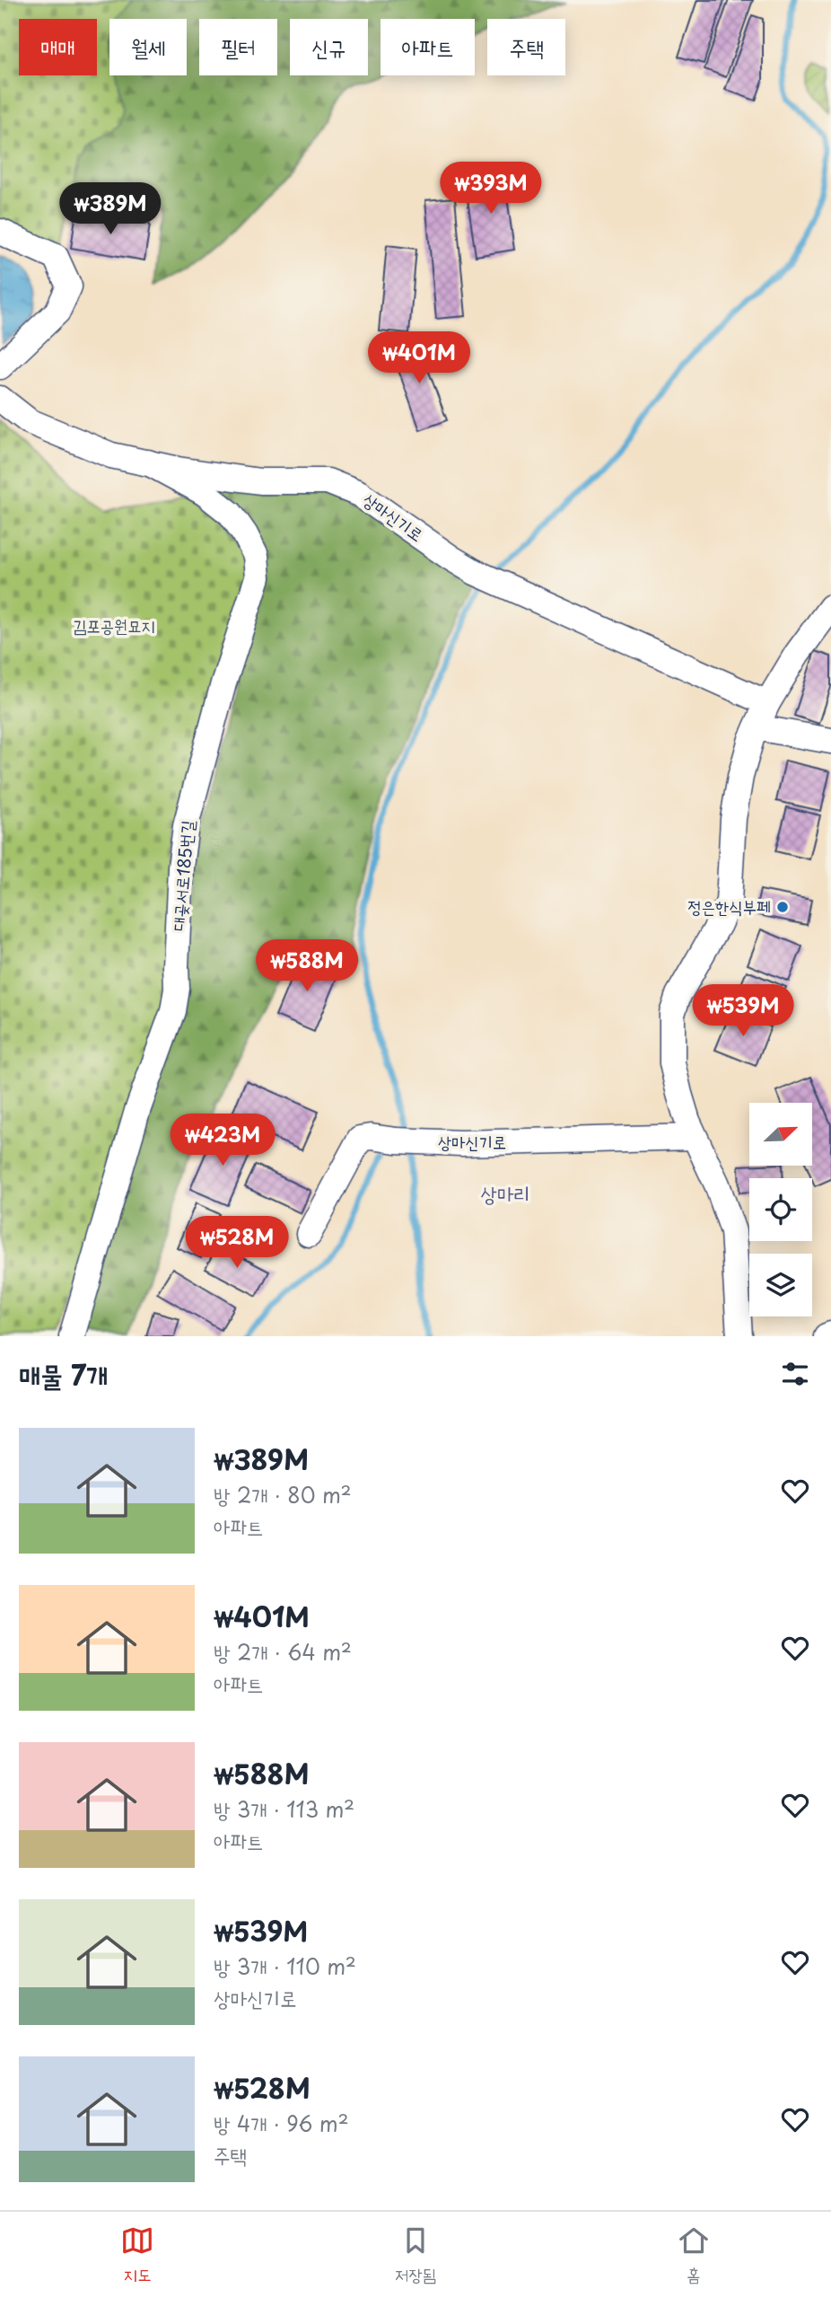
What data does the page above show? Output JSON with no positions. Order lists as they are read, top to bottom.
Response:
{
  "streets": {
    "street": ["상마신기로", "대곶서로185번길"]
  },
  "crossings": [
    ["상마신기로", "대곶서로185번길"]
  ],
  "districts": ["상마리"],
  "parks": ["김포공원묘지"],
  "places": ["정은한식부페"],
  "north": "top right",
  "page": {
    "chip": [
      "매매",
      "월세",
      "필터",
      "신규",
      "아파트",
      "주택"
    ],
    "price": [
      "₩393M",
      "₩389M",
      "₩401M",
      "₩588M",
      "₩539M",
      "₩423M",
      "₩528M"
    ],
    "heading": "매물 7개",
    "list": [
      {
        "name": "₩389M",
        "note": "방 2개 · 80 m² · 아파트"
      },
      {
        "name": "₩401M",
        "note": "방 2개 · 64 m² · 아파트"
      },
      {
        "name": "₩588M",
        "note": "방 3개 · 113 m² · 아파트"
      },
      {
        "name": "₩539M",
        "note": "방 3개 · 110 m² · 상마신기로"
      },
      {
        "name": "₩528M",
        "note": "방 4개 · 96 m² · 주택"
      }
    ],
    "tabs": ["지도", "저장됨", "홈"]
  }
}
